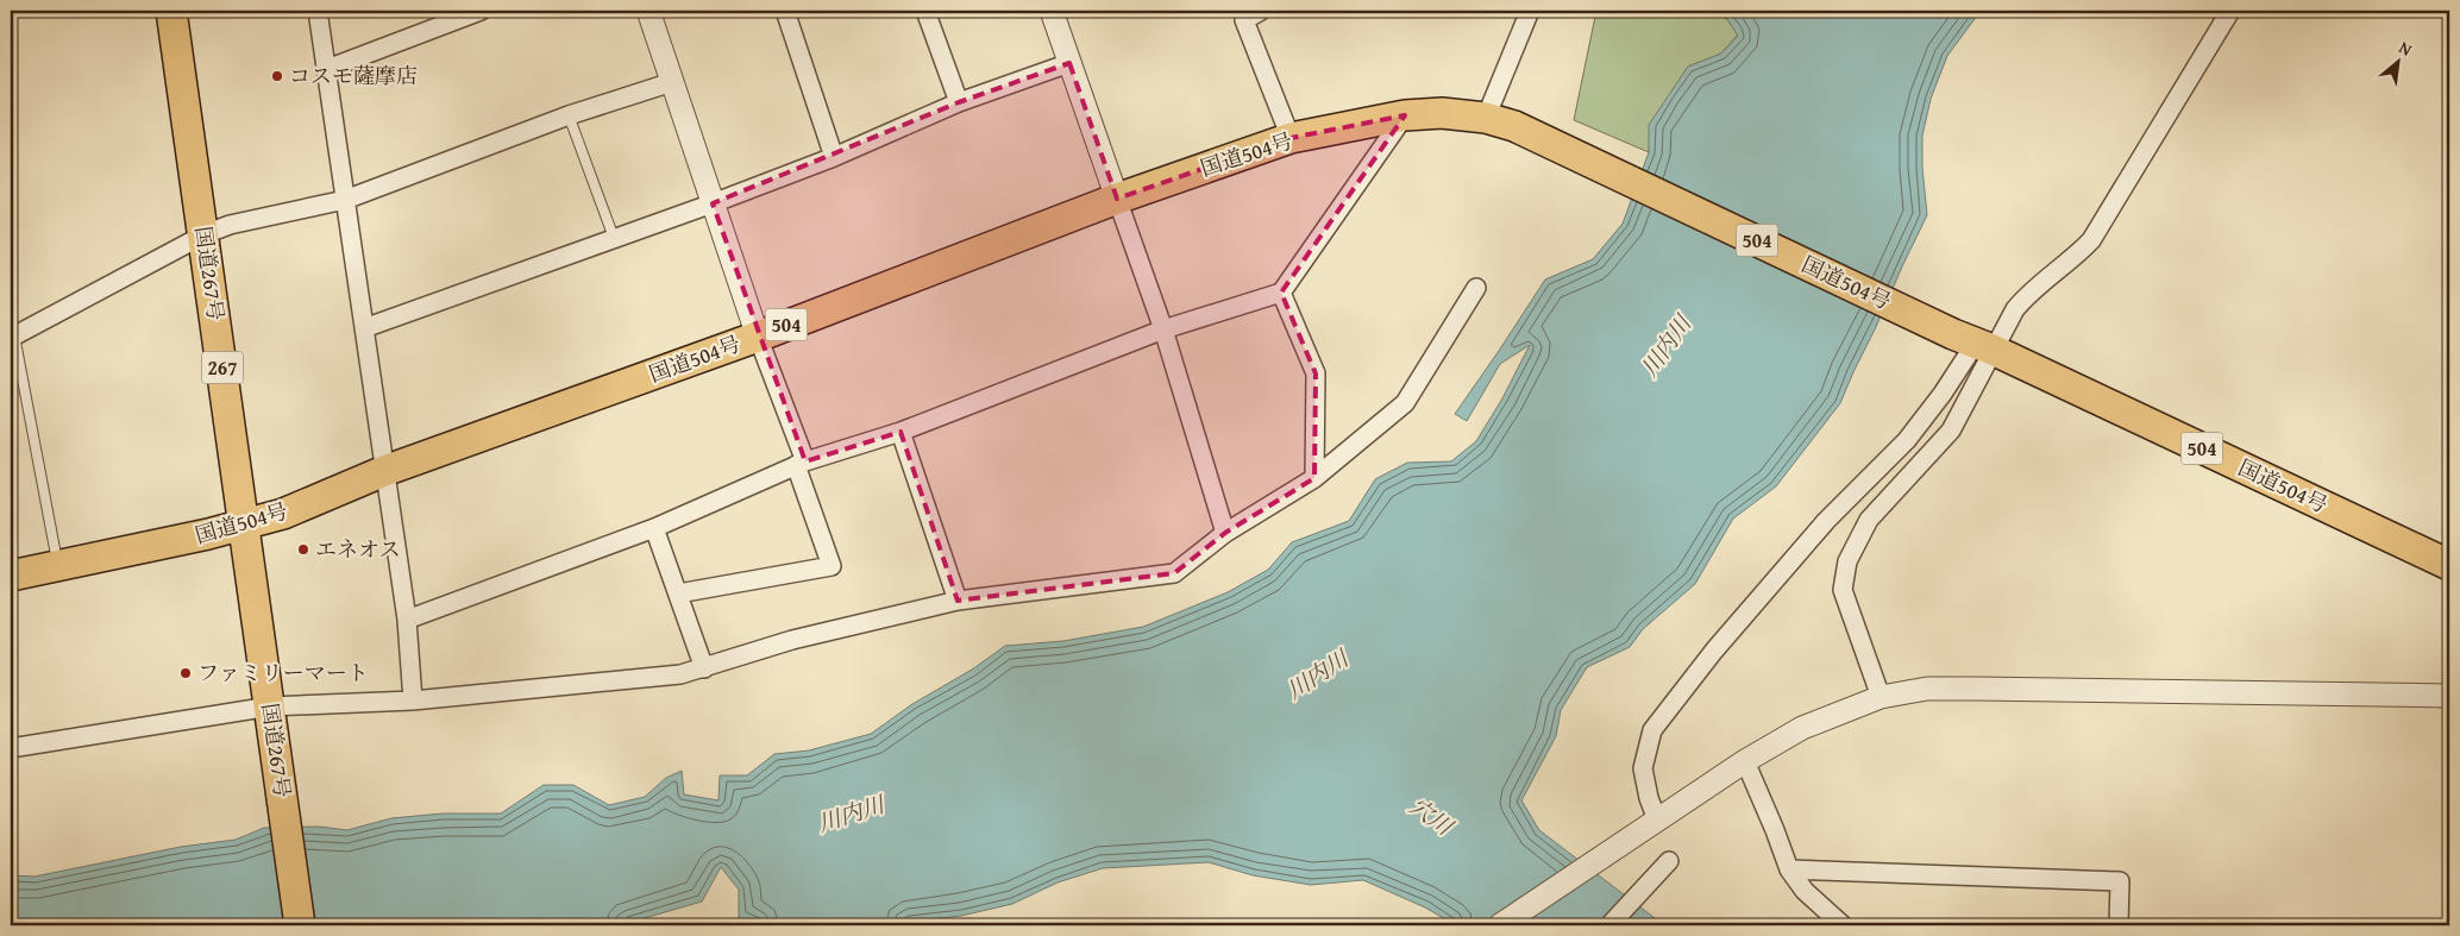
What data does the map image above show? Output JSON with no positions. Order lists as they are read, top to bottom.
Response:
{
  "streets": {
    "highway": [
      "国道504号",
      "504",
      "国道267号",
      "267"
    ]
  },
  "crossings": [
    ["国道504号", "国道267号"]
  ],
  "water": ["川内川", "穴川"],
  "places": ["コスモ薩摩店", "エネオス", "ファミリーマート"],
  "north": "top right"
}
